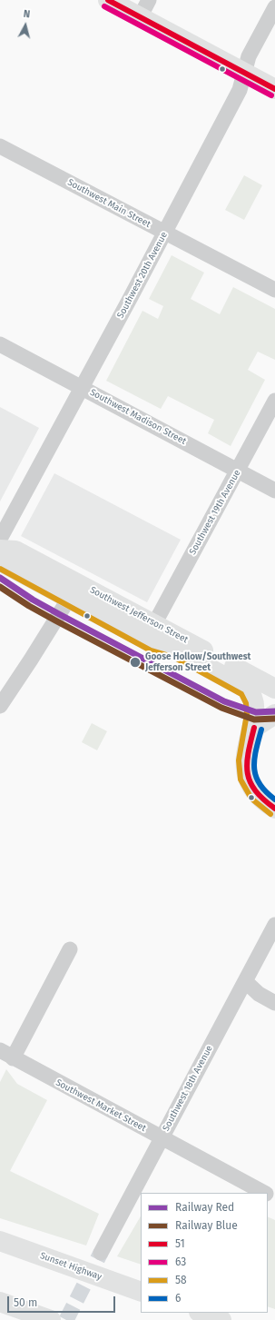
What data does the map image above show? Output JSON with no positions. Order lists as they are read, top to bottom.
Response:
{
  "streets": {
    "main road": ["Southwest Jefferson Street", "Sunset Highway"],
    "street": [
      "Southwest Main Street",
      "Southwest 20th Avenue",
      "Southwest Madison Street",
      "Southwest 19th Avenue",
      "Southwest 18th Avenue",
      "Southwest Market Street"
    ]
  },
  "crossings": [
    ["Southwest Main Street", "Southwest 20th Avenue"],
    ["Southwest 20th Avenue", "Southwest Madison Street"],
    ["Southwest Madison Street", "Southwest 19th Avenue"],
    ["Southwest 19th Avenue", "Southwest Jefferson Street"],
    ["Southwest 18th Avenue", "Southwest Market Street"]
  ],
  "places": ["Goose Hollow/Southwest Jefferson Street"],
  "lines": [
    "transit line 51",
    "transit line 63",
    "transit line 58",
    "rail line Red",
    "rail line Blue",
    "transit line 6"
  ],
  "legend": [
    "Railway Red",
    "Railway Blue",
    "51",
    "63",
    "58",
    "6"
  ],
  "scale_bar": "50 m",
  "north": "top"
}
